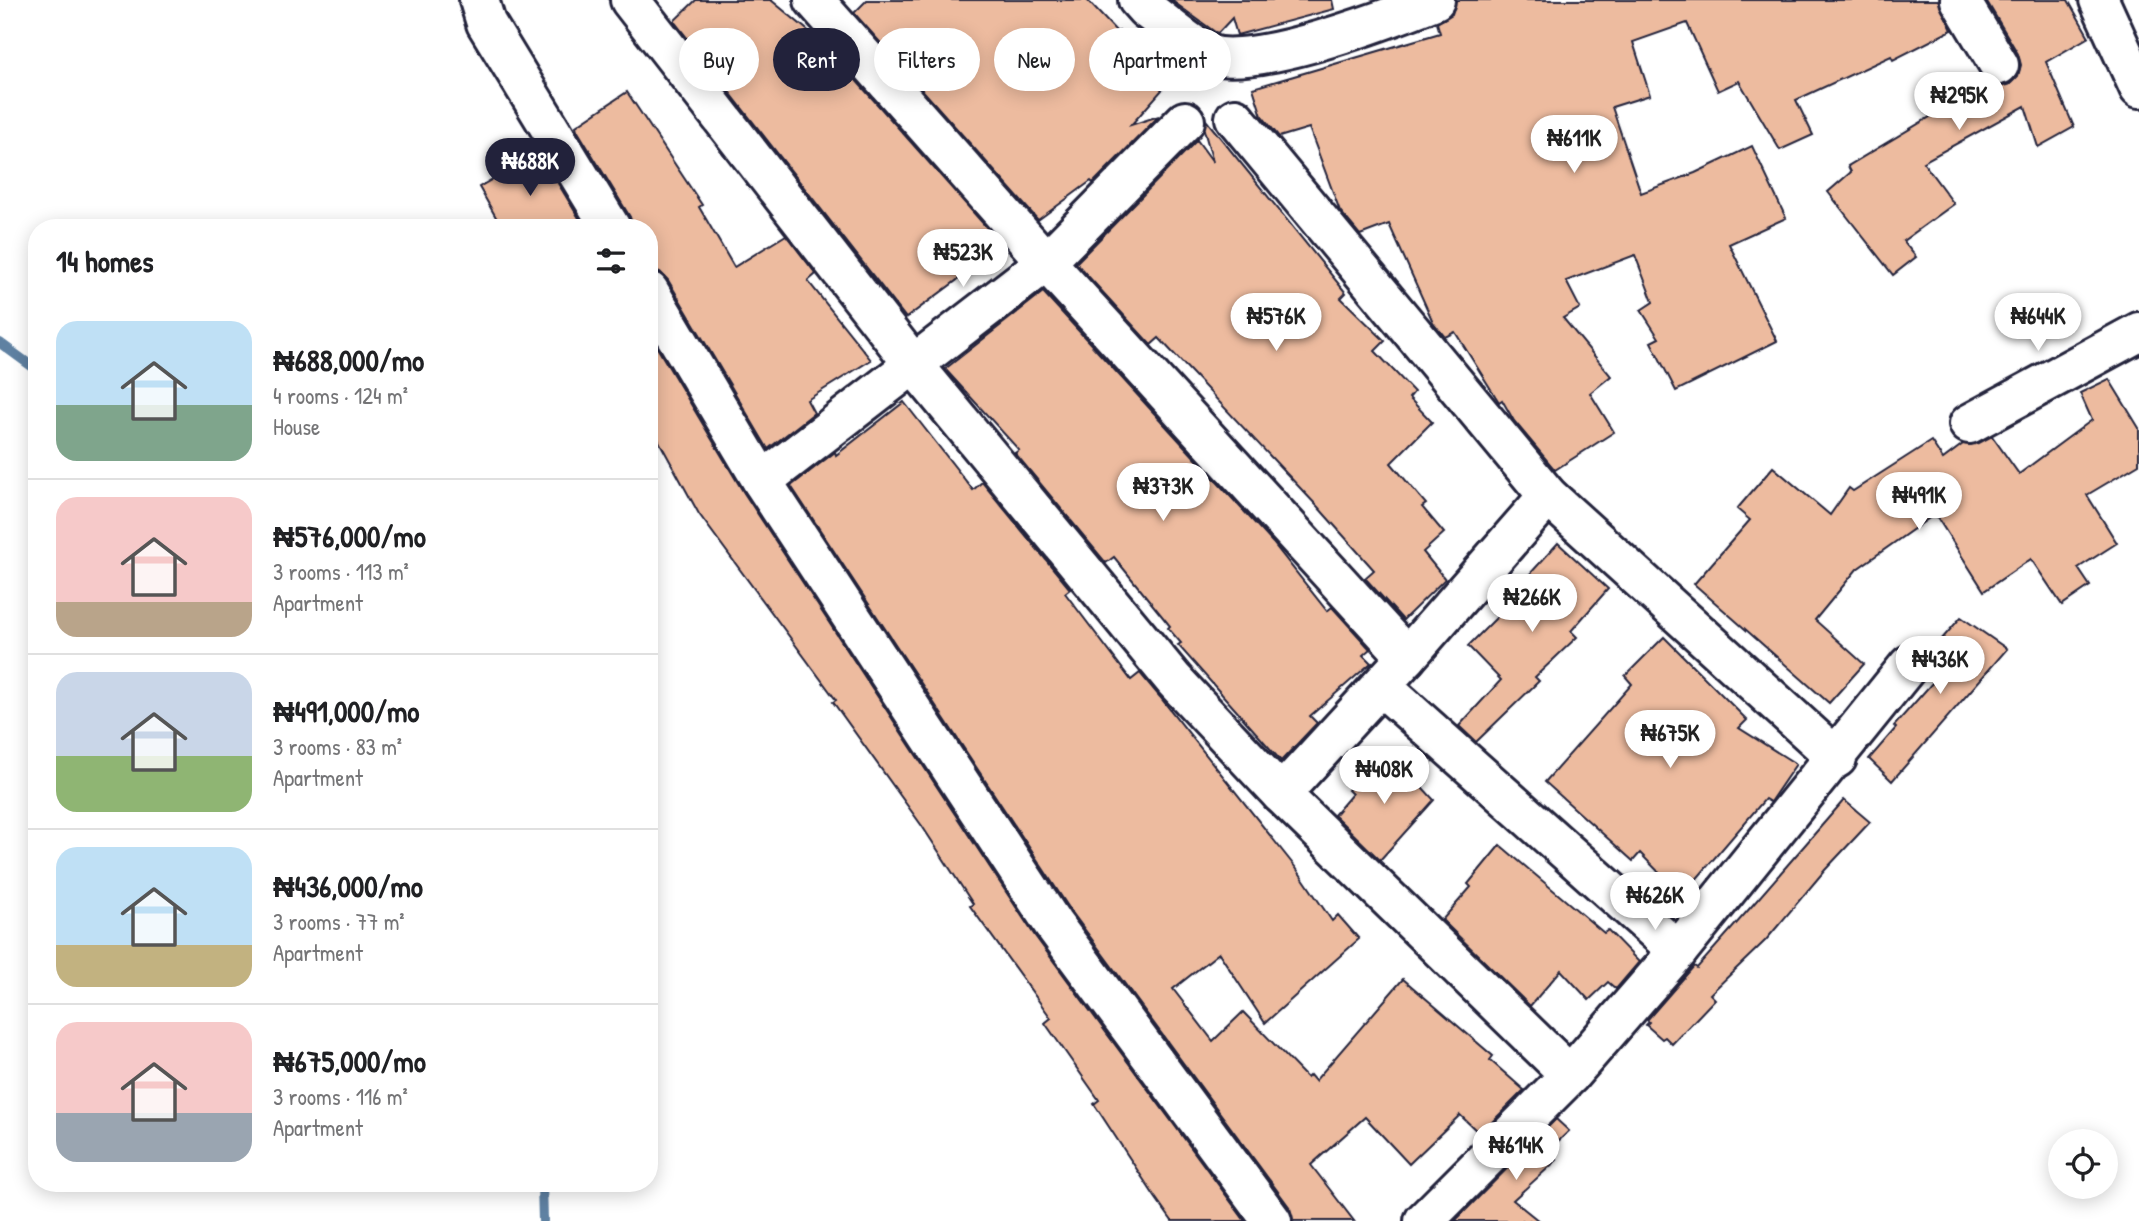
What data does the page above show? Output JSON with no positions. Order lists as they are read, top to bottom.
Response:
{
  "page": {
    "chip": [
      "Buy",
      "Rent",
      "Filters",
      "New",
      "Apartment"
    ],
    "price": [
      "₦295K",
      "₦611K",
      "₦688K",
      "₦523K",
      "₦576K",
      "₦644K",
      "₦373K",
      "₦491K",
      "₦266K",
      "₦436K",
      "₦675K",
      "₦408K",
      "₦626K",
      "₦614K"
    ],
    "heading": "14 homes",
    "list": [
      {
        "name": "₦688,000/mo",
        "note": "4 rooms · 124 m² · House"
      },
      {
        "name": "₦576,000/mo",
        "note": "3 rooms · 113 m² · Apartment"
      },
      {
        "name": "₦491,000/mo",
        "note": "3 rooms · 83 m² · Apartment"
      },
      {
        "name": "₦436,000/mo",
        "note": "3 rooms · 77 m² · Apartment"
      },
      {
        "name": "₦675,000/mo",
        "note": "3 rooms · 116 m² · Apartment"
      }
    ]
  }
}
